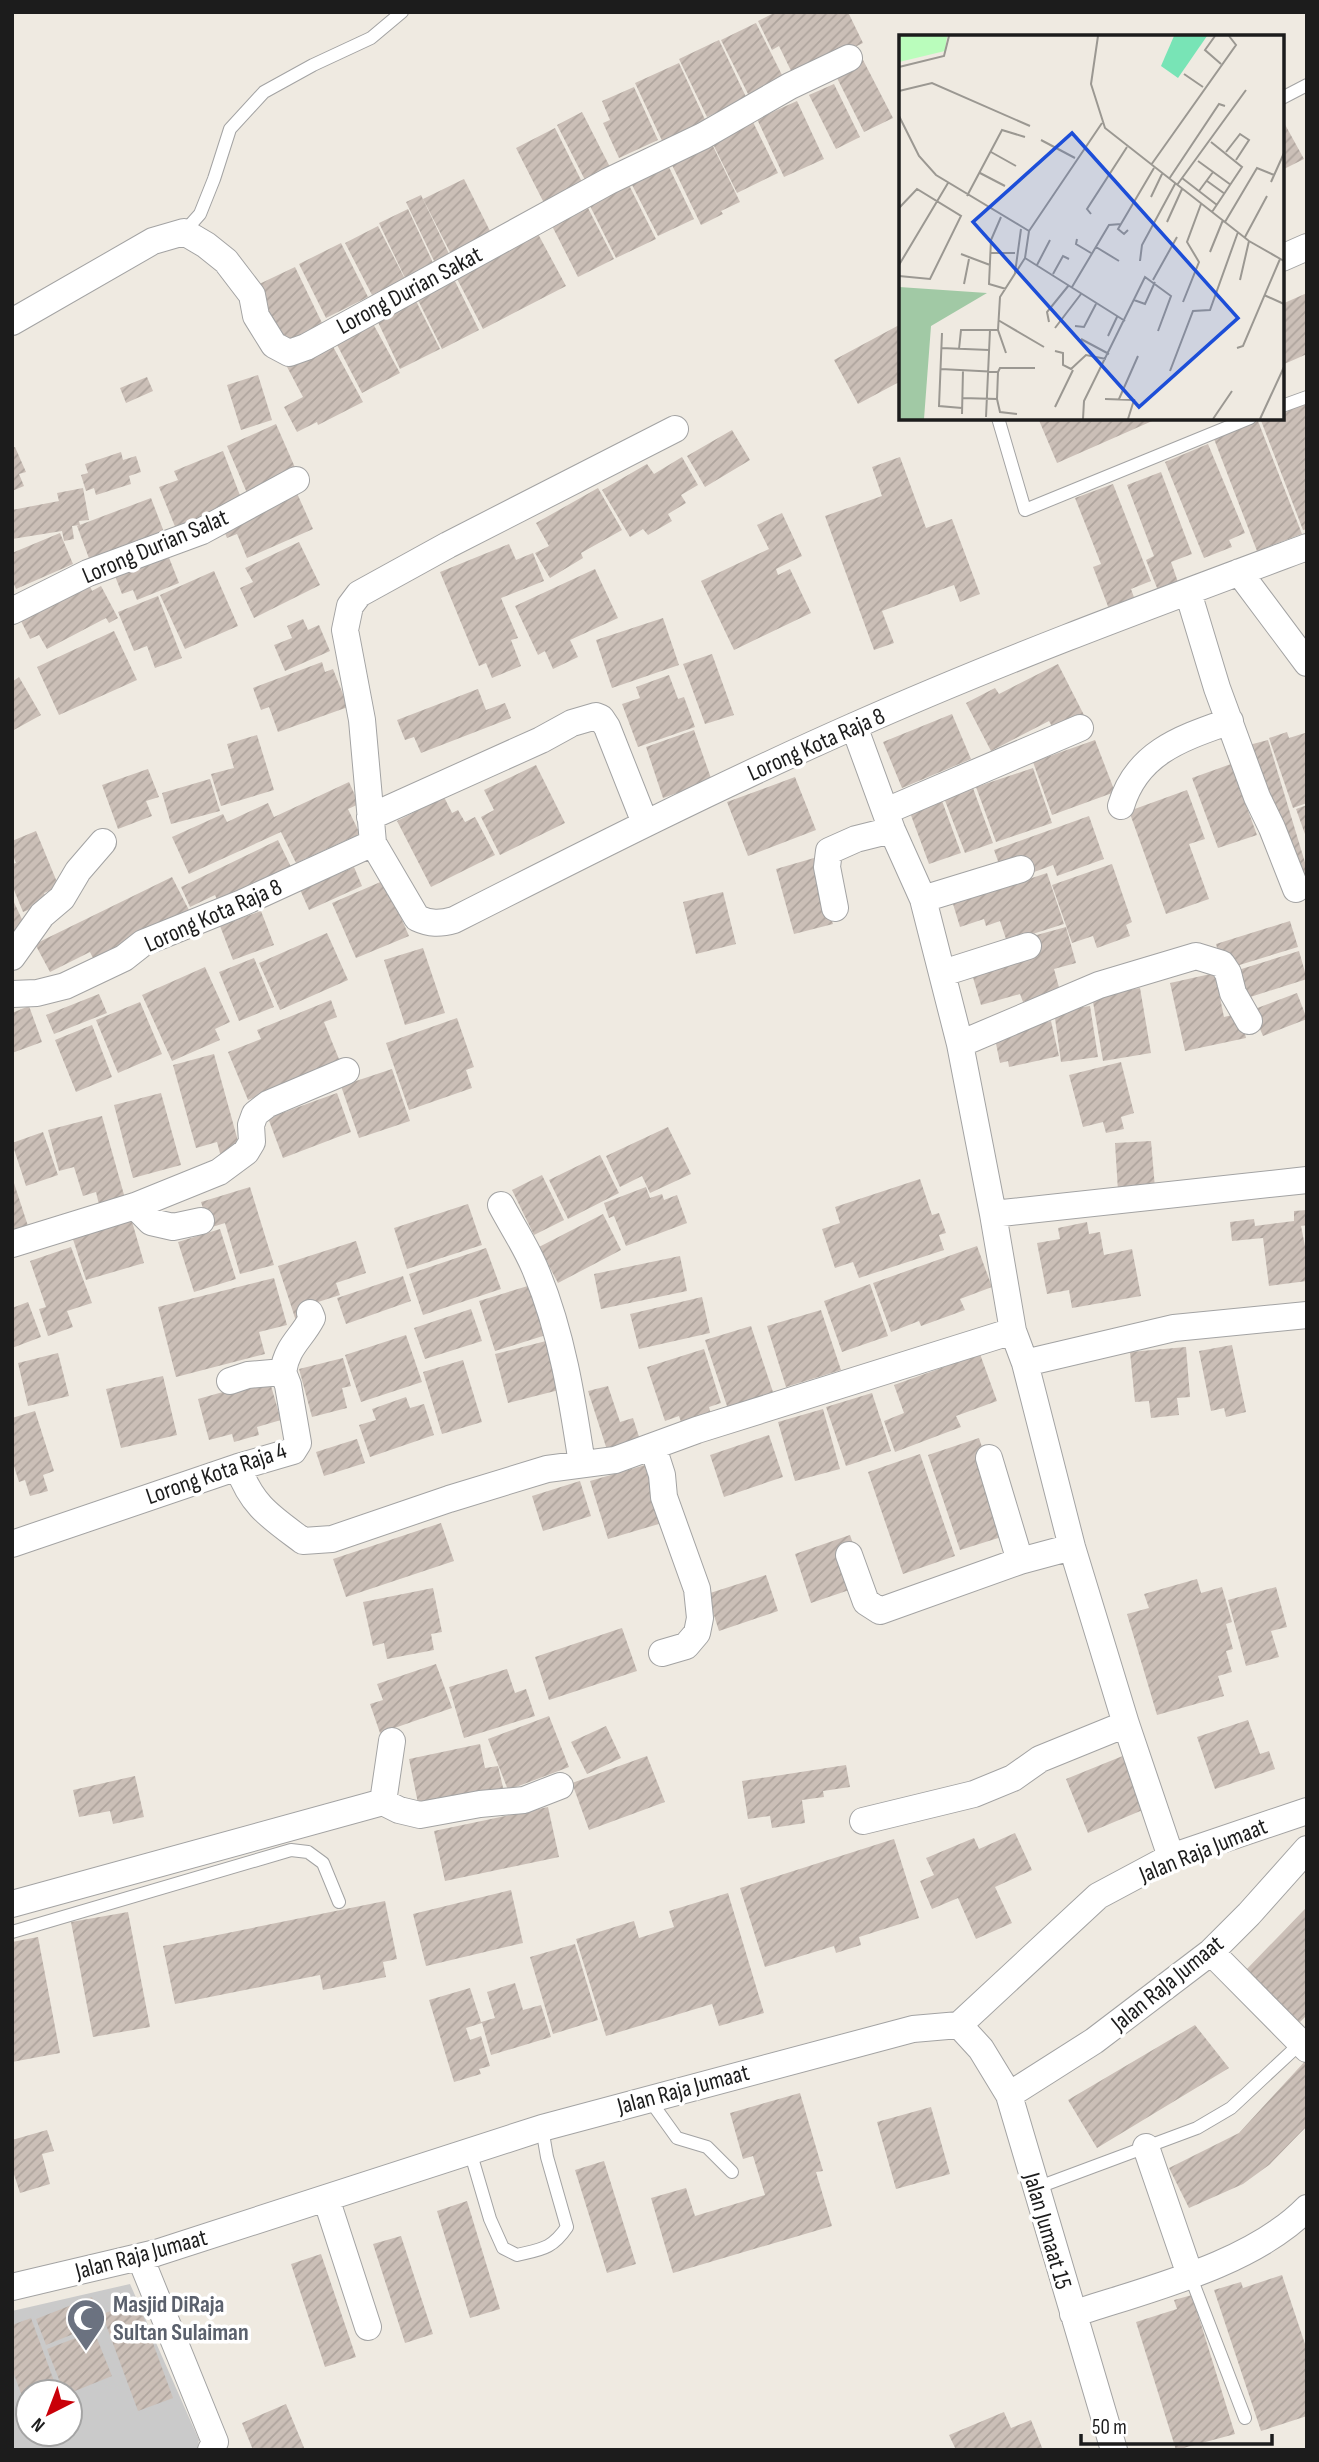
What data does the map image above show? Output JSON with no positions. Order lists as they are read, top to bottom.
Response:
{
  "streets": {
    "street": [
      "Lorong Durian Sakat",
      "Lorong Durian Salat",
      "Lorong Kota Raja 8",
      "Lorong Kota Raja 4",
      "Jalan Raja Jumaat",
      "Jalan RaJa Jumaat",
      "Jalan Jumaat 15"
    ]
  },
  "crossings": [
    ["Jalan Raja Jumaat", "Jalan Jumaat 15"],
    ["Jalan RaJa Jumaat", "Jalan Jumaat 15"]
  ],
  "places": {
    "mosque": ["Masjid DiRaja Sultan Sulaiman"]
  },
  "scale_bar": "50 m",
  "north": "bottom left"
}
